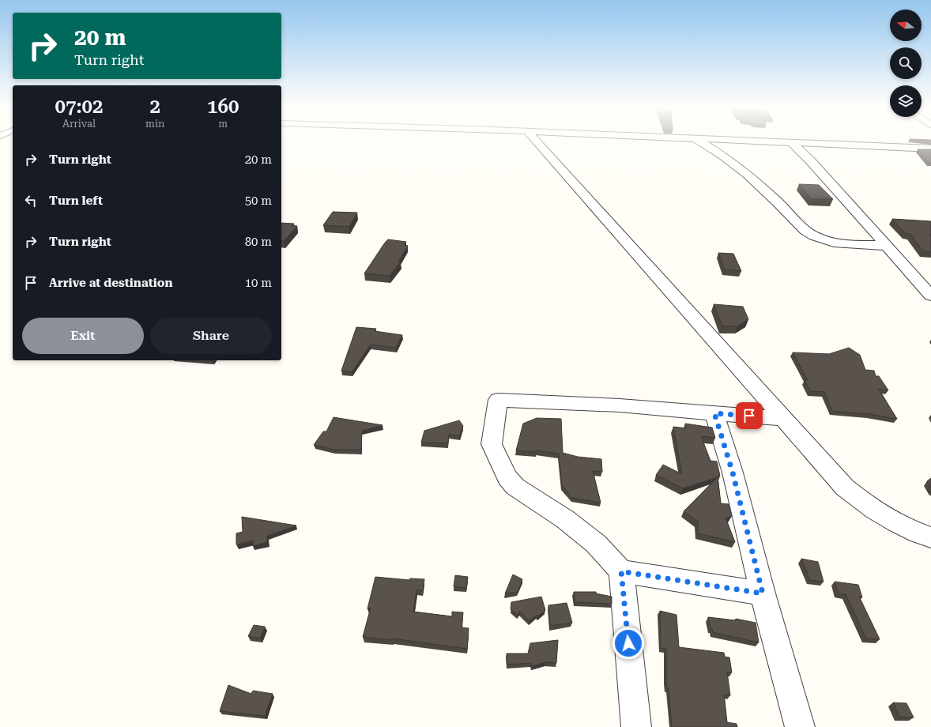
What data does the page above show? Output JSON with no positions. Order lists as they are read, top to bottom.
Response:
{
  "north": "left",
  "page": {
    "turn": ["20 m", "Turn right"],
    "eta": [
      "07:02",
      "Arrival",
      "2",
      "min",
      "160",
      "m"
    ],
    "list": [
      {
        "name": "Turn right",
        "value": "20 m"
      },
      {
        "name": "Turn left",
        "value": "50 m"
      },
      {
        "name": "Turn right",
        "value": "80 m"
      },
      {
        "name": "Arrive at destination",
        "value": "10 m"
      }
    ],
    "buttons": ["Exit", "Share"]
  }
}
